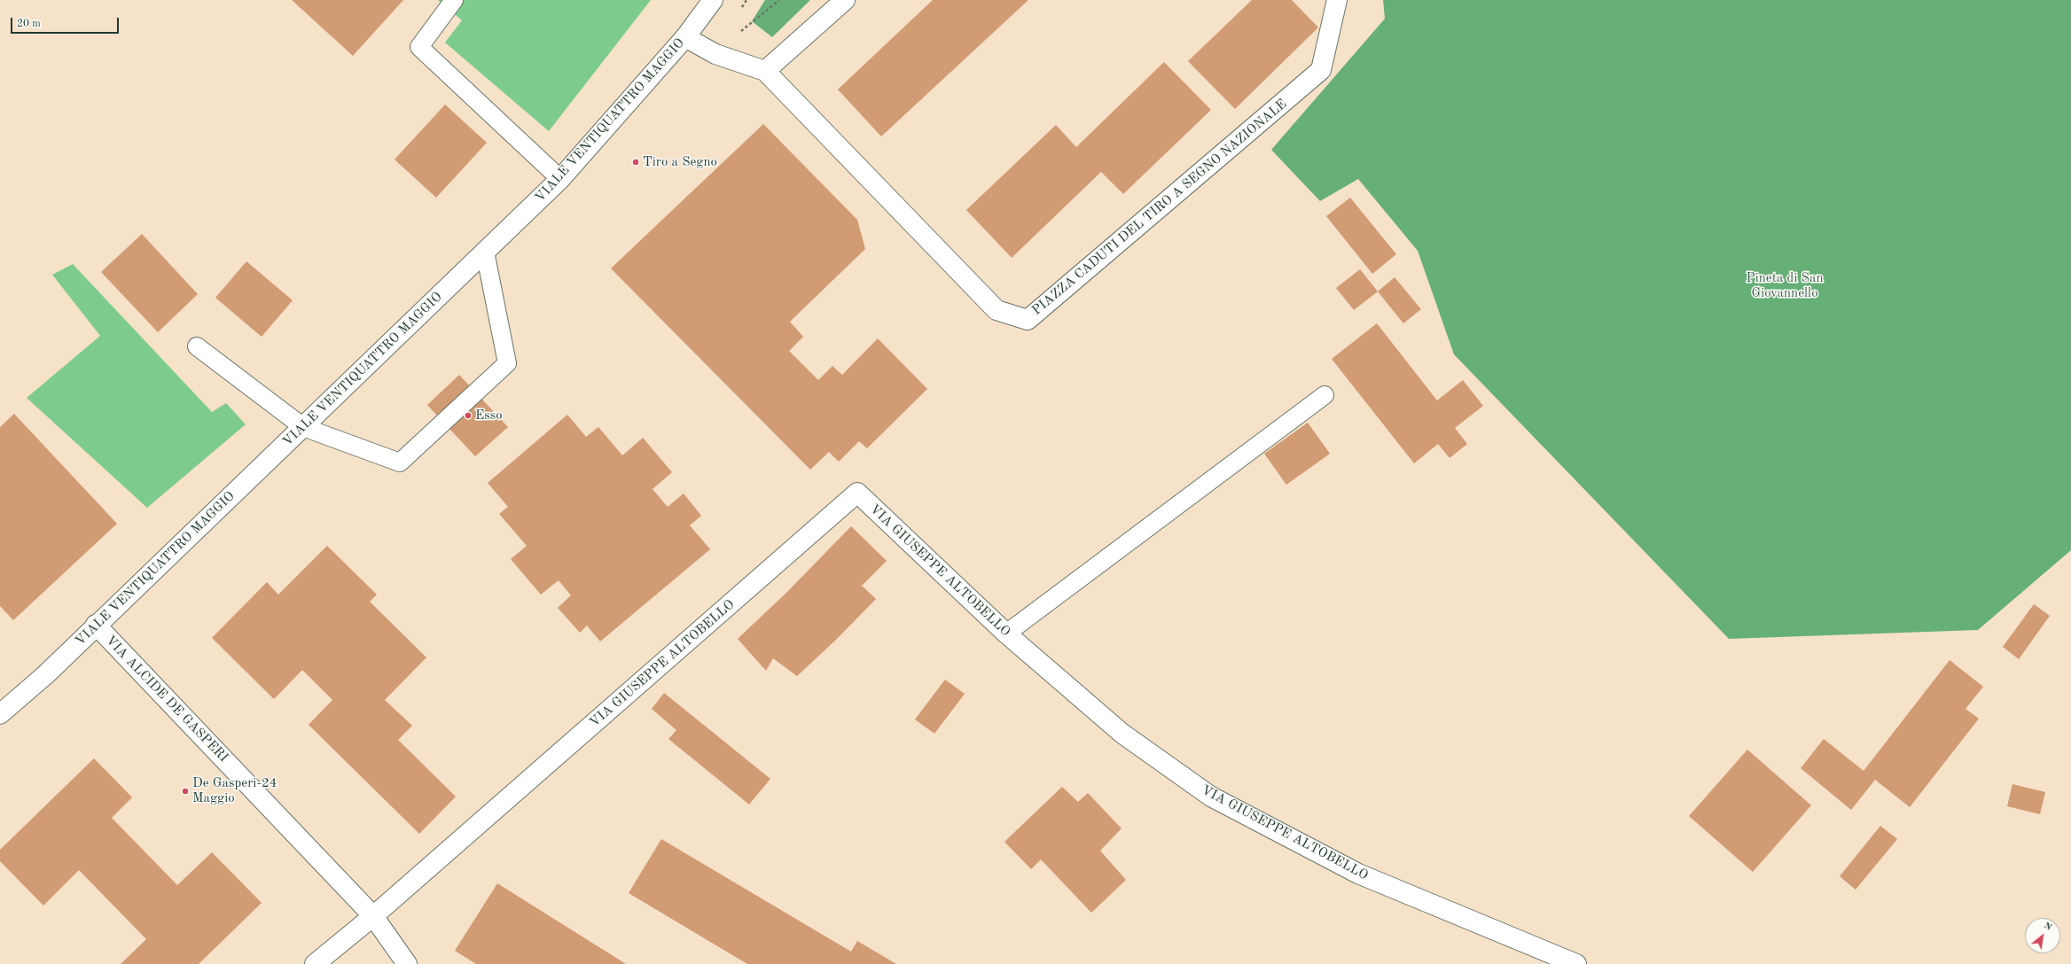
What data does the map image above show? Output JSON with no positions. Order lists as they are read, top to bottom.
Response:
{
  "streets": {
    "street": [
      "VIALE VENTIQUATTRO MAGGIO",
      "PIAZZA CADUTI DEL TIRO A SEGNO NAZIONALE",
      "VIA GIUSEPPE ALTOBELLO",
      "VIA ALCIDE DE GASPERI"
    ]
  },
  "crossings": [
    ["VIALE VENTIQUATTRO MAGGIO", "PIAZZA CADUTI DEL TIRO A SEGNO NAZIONALE"],
    ["VIALE VENTIQUATTRO MAGGIO", "VIA ALCIDE DE GASPERI"],
    ["VIA GIUSEPPE ALTOBELLO", "VIA ALCIDE DE GASPERI"]
  ],
  "parks": ["Pineta di San Giovannello"],
  "places": ["Tiro a Segno", "Esso", "De Gasperi-24 Maggio"],
  "scale_bar": "20 m",
  "north": "top right"
}
